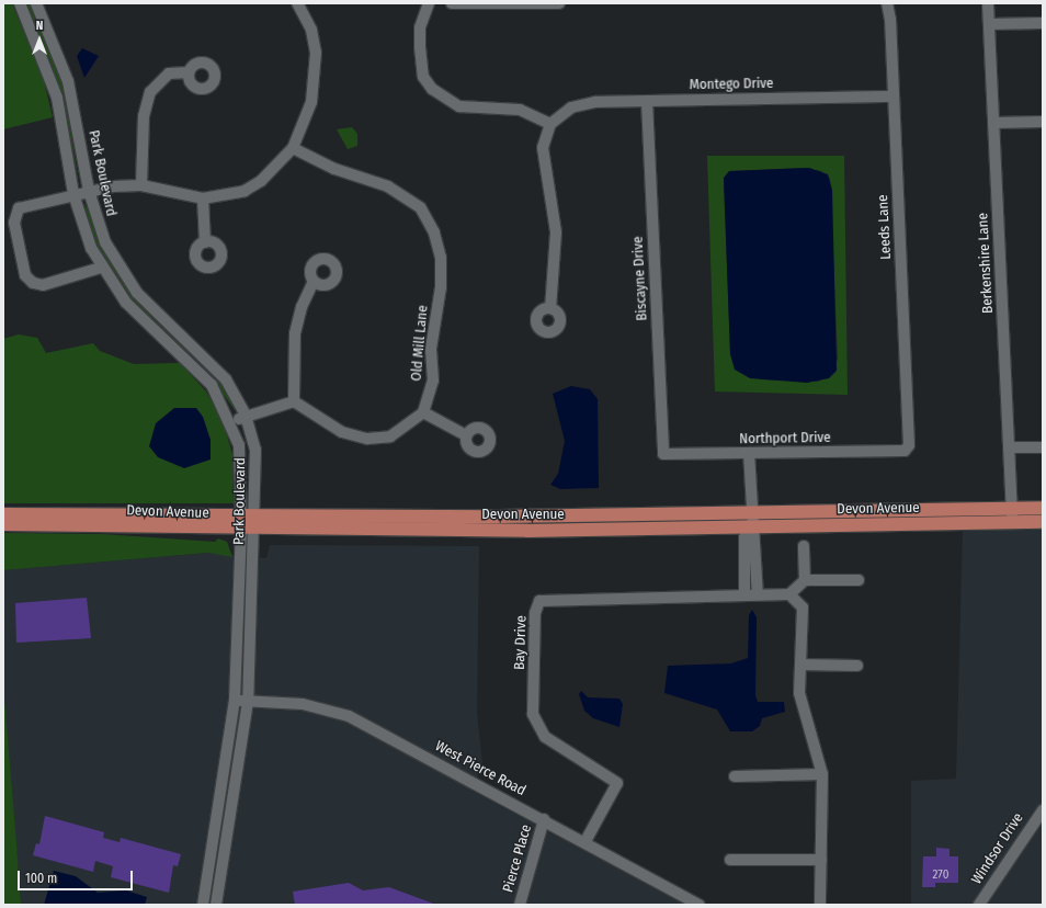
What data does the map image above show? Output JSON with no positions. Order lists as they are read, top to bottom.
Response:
{
  "streets": {
    "main road": ["Devon Avenue"],
    "street": [
      "Montego Drive",
      "Park Boulevard",
      "Leeds Lane",
      "Berkenshire Lane",
      "Biscayne Drive",
      "Old Mill Lane",
      "Northport Drive",
      "Bay Drive",
      "West Pierce Road",
      "Windsor Drive",
      "Pierce Place"
    ]
  },
  "crossings": [
    ["Montego Drive", "Leeds Lane"],
    ["Montego Drive", "Biscayne Drive"],
    ["Park Boulevard", "Devon Avenue"],
    ["Park Boulevard", "West Pierce Road"],
    ["Leeds Lane", "Northport Drive"],
    ["Berkenshire Lane", "Devon Avenue"],
    ["Biscayne Drive", "Northport Drive"],
    ["Bay Drive", "West Pierce Road"],
    ["West Pierce Road", "Pierce Place"]
  ],
  "house_numbers": ["270"],
  "scale_bar": "100 m",
  "north": "top"
}
